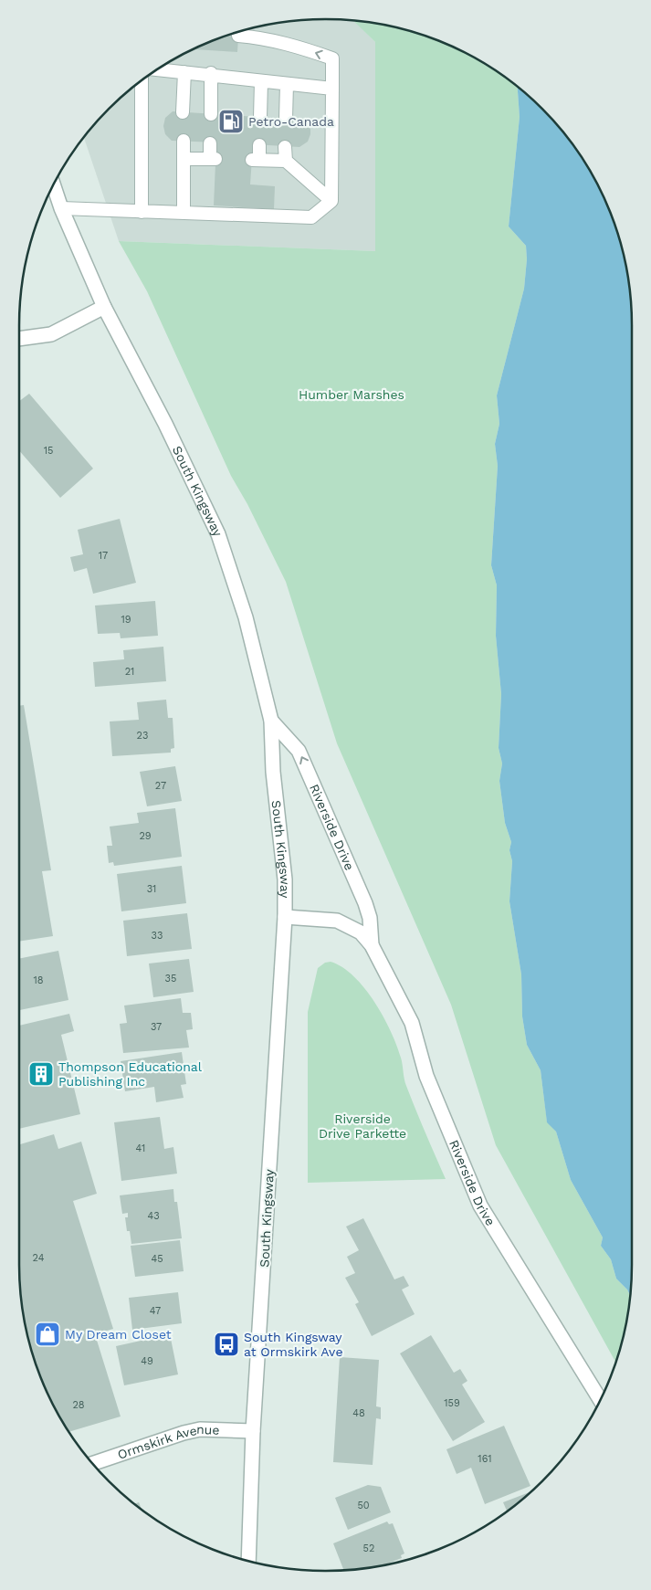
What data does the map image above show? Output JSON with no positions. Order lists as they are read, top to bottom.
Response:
{
  "streets": {
    "street": ["South Kingsway", "Riverside Drive", "Ormskirk Avenue"]
  },
  "crossings": [
    ["South Kingsway", "Riverside Drive"],
    ["South Kingsway", "Ormskirk Avenue"]
  ],
  "parks": ["Humber Marshes", "Riverside Drive Parkette"],
  "places": {
    "fuel station": ["Petro-Canada"],
    "building": ["Thompson Educational Publishing Inc"],
    "shop": ["My Dream Closet"],
    "bus stop": ["South Kingsway at Ormskirk Ave"]
  },
  "house_numbers": [
    "15",
    "17",
    "19",
    "21",
    "23",
    "27",
    "29",
    "31",
    "33",
    "35",
    "18",
    "37",
    "41",
    "43",
    "24",
    "45",
    "47",
    "49",
    "159",
    "28",
    "48",
    "161",
    "50",
    "52"
  ]
}
